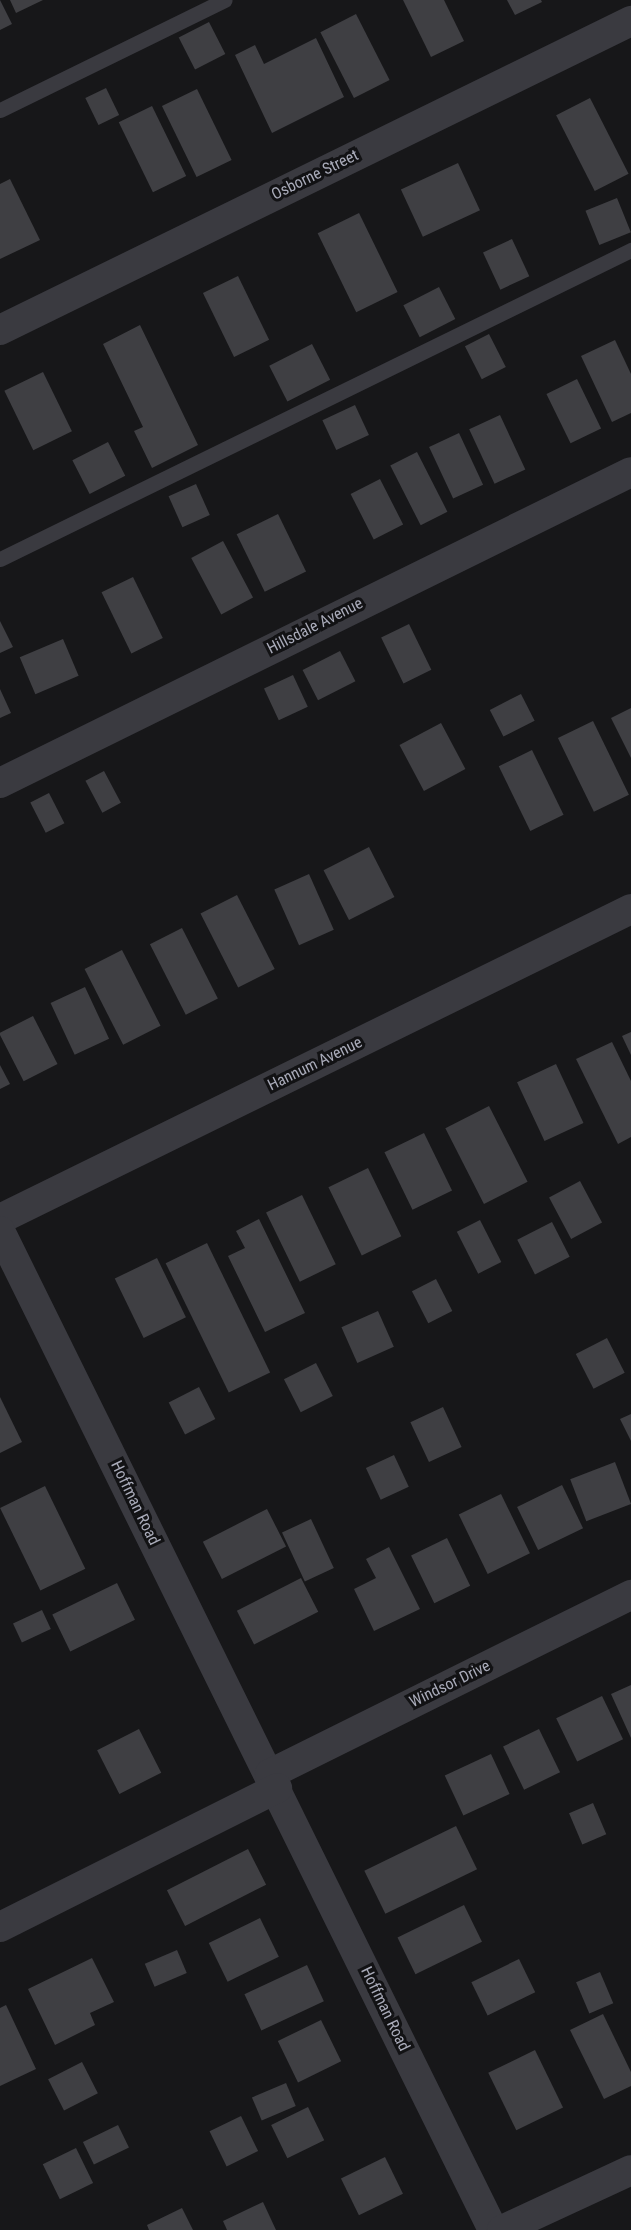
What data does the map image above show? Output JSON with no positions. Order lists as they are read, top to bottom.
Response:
{
  "streets": {
    "street": [
      "Osborne Street",
      "Hillsdale Avenue",
      "Hannum Avenue",
      "Hoffman Road",
      "Windsor Drive"
    ]
  },
  "crossings": [
    ["Hoffman Road", "Windsor Drive"]
  ]
}
